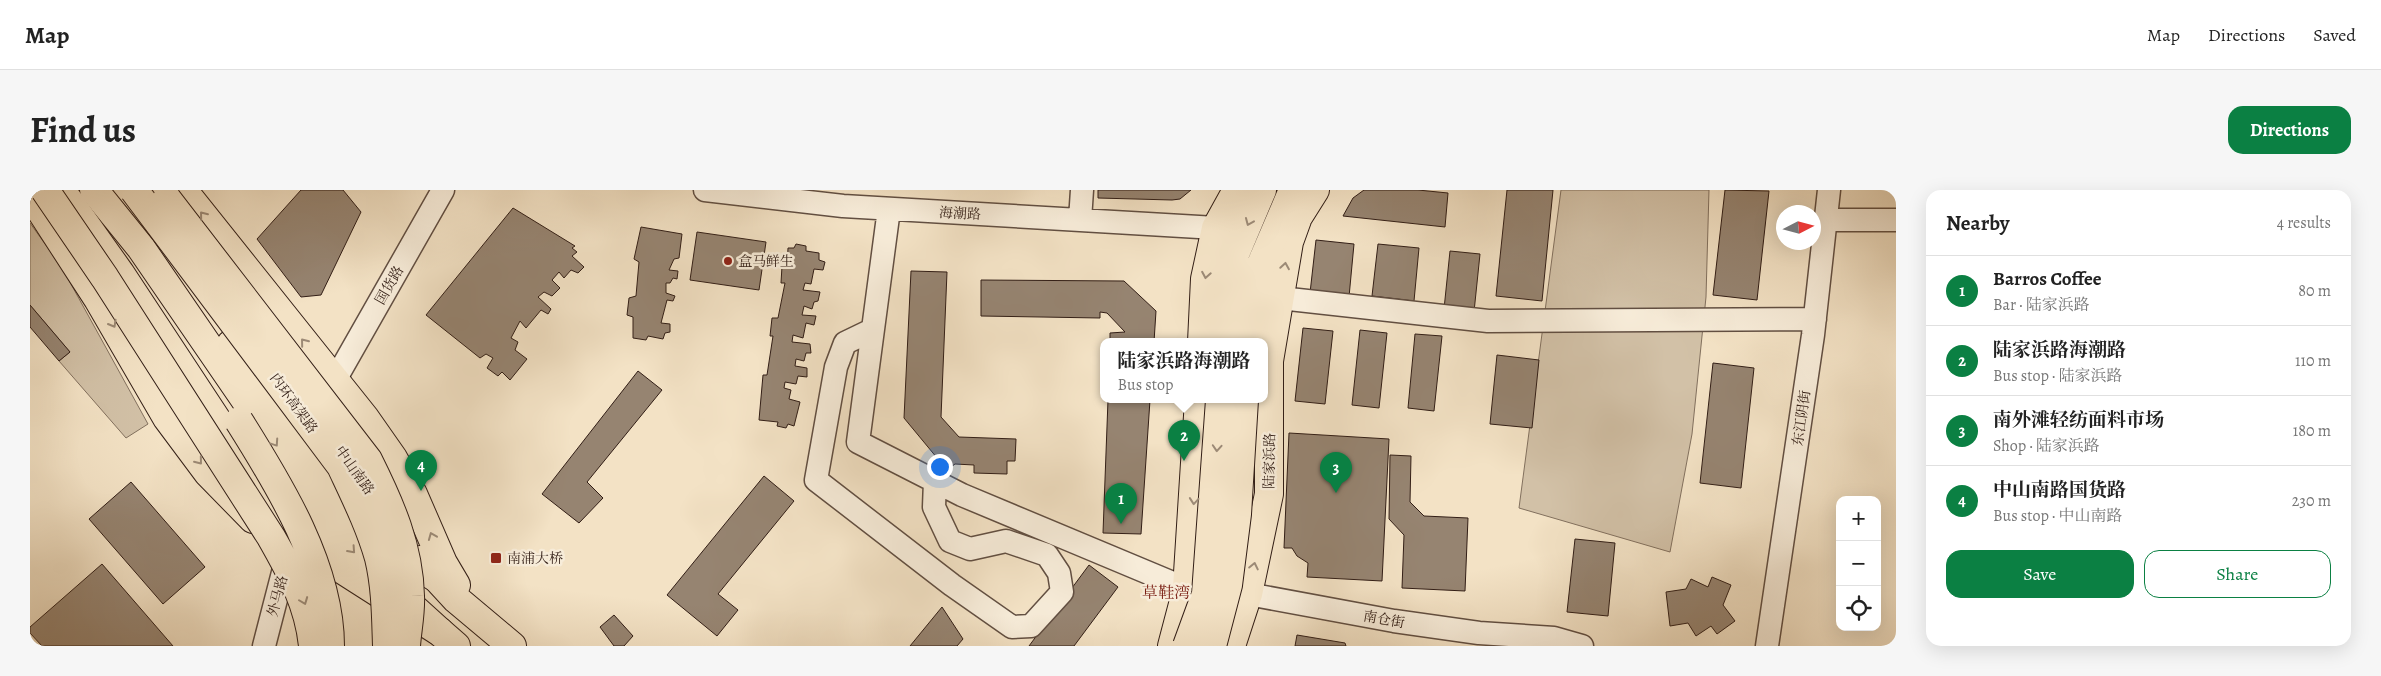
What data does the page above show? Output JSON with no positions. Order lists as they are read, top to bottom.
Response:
{
  "streets": {
    "main road": ["内环高架路", "陆家浜路", "中山南路"],
    "street": [
      "海潮路",
      "国货路",
      "东江阴街",
      "外马路",
      "南仓街"
    ]
  },
  "crossings": [
    ["国货路", "中山南路"],
    ["陆家浜路", "南仓街"]
  ],
  "districts": ["草鞋湾"],
  "places": {
    "other": ["盒马鲜生"],
    "transit": ["南浦大桥"]
  },
  "north": "right",
  "page": {
    "header": "Map",
    "nav": ["Map", "Directions", "Saved"],
    "title": "Find us",
    "buttons": [
      "Directions",
      ["Save", "Share"]
    ],
    "heading": ["Nearby", "4 results"],
    "list": [
      {
        "mark": "1",
        "name": "Barros Coffee",
        "note": "Bar · 陆家浜路",
        "value": "80 m"
      },
      {
        "mark": "2",
        "name": "陆家浜路海潮路",
        "note": "Bus stop · 陆家浜路",
        "value": "110 m"
      },
      {
        "mark": "3",
        "name": "南外滩轻纺面料市场",
        "note": "Shop · 陆家浜路",
        "value": "180 m"
      },
      {
        "mark": "4",
        "name": "中山南路国货路",
        "note": "Bus stop · 中山南路",
        "value": "230 m"
      }
    ],
    "popup": ["陆家浜路海潮路", "Bus stop"],
    "pins": [
      "2",
      "4",
      "3",
      "1"
    ],
    "map_buttons": ["+", "−"]
  }
}
